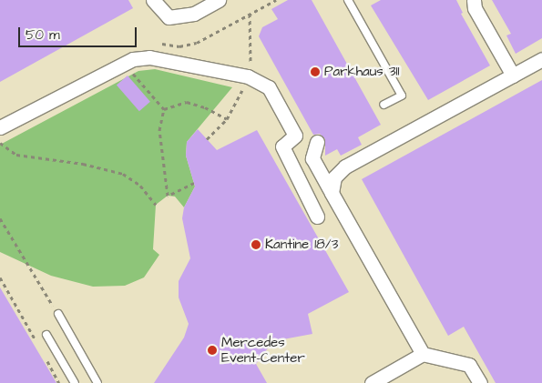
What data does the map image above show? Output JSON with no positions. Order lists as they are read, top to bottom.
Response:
{
  "places": ["Parkhaus 311", "Kantine 18/3", "Mercedes Event-Center"],
  "scale_bar": "50 m"
}
